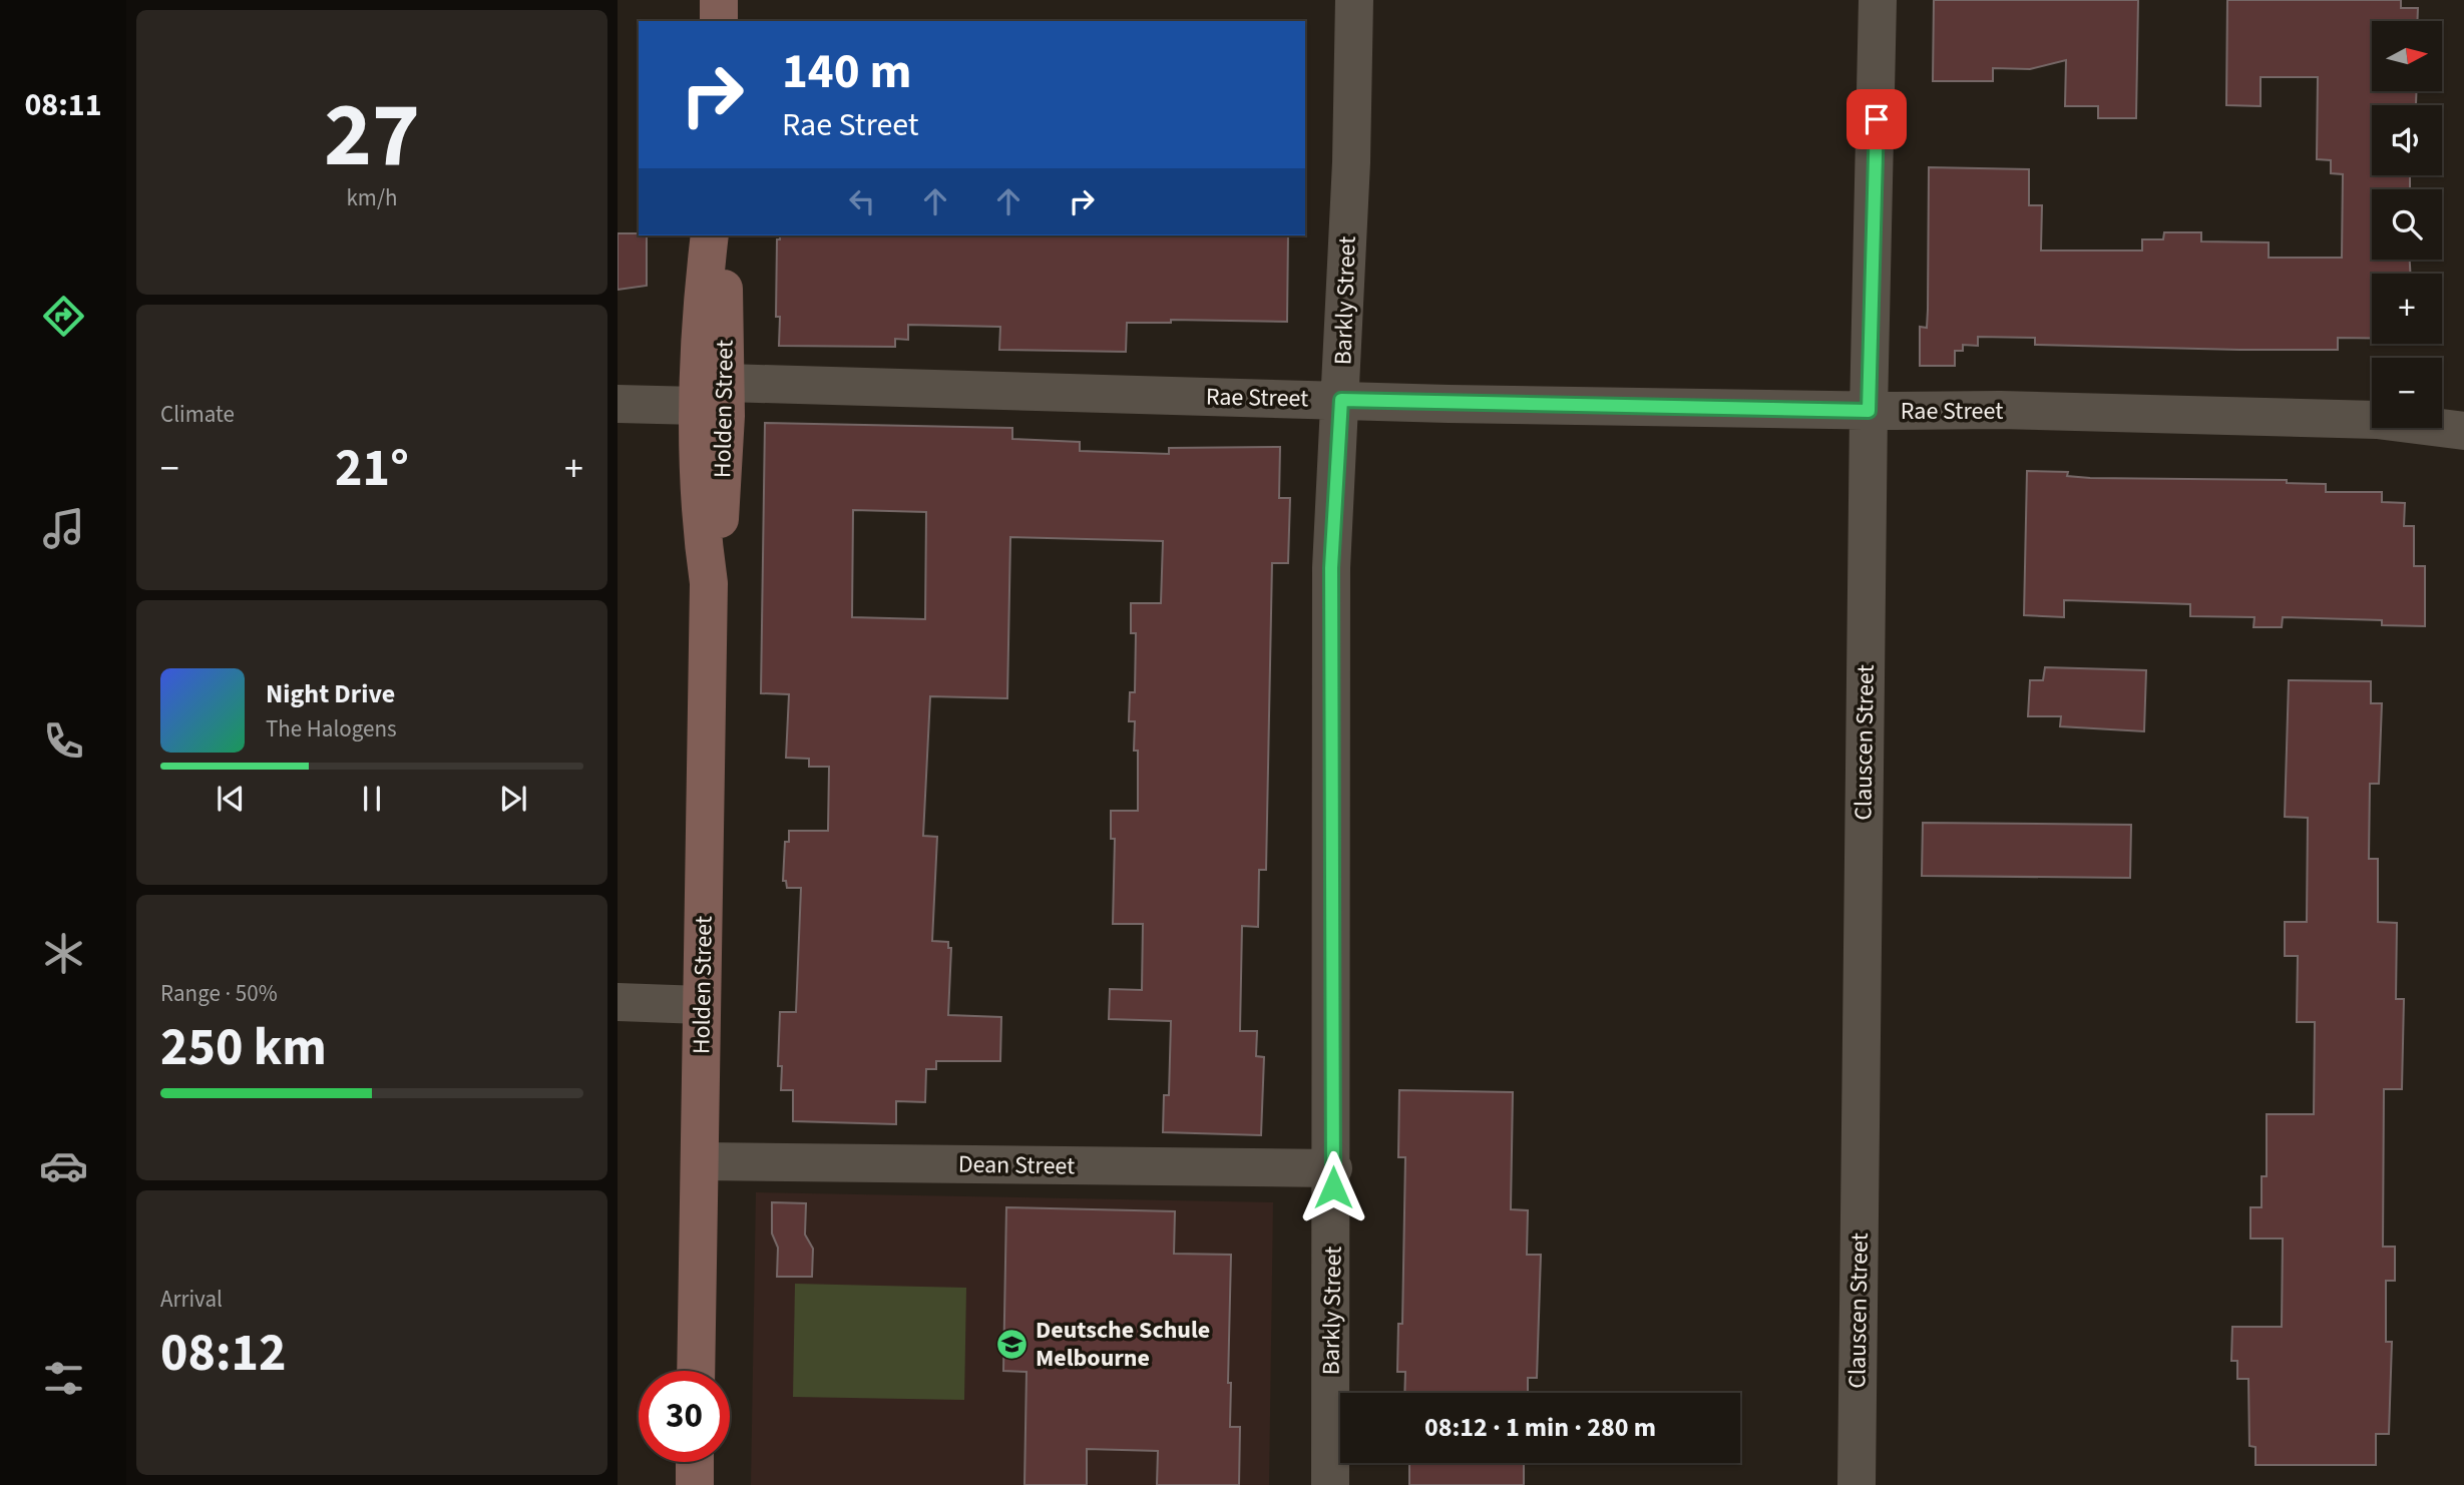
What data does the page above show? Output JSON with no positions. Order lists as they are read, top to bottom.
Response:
{
  "streets": {
    "main road": ["Holden Street"],
    "street": [
      "Barkly Street",
      "Rae Street",
      "Clauscen Street",
      "Dean Street"
    ]
  },
  "crossings": [
    ["Barkly Street", "Rae Street"],
    ["Barkly Street", "Dean Street"],
    ["Rae Street", "Holden Street"],
    ["Rae Street", "Clauscen Street"],
    ["Holden Street", "Dean Street"]
  ],
  "places": {
    "school or university": ["Deutsche Schule Melbourne"]
  },
  "north": "right",
  "page": {
    "tabs": "08:11",
    "tile": [
      ["27", "km/h"],
      "Climate",
      ["Range · 50%", "250 km"],
      ["Arrival", "08:12"]
    ],
    "map_buttons": ["+", "−"],
    "turn": ["140 m", "Rae Street"],
    "heat": ["−", "21°", "+"],
    "song": ["Night Drive", "The Halogens"],
    "limit": "30",
    "trip": "08:12 · 1 min · 280 m"
  }
}
